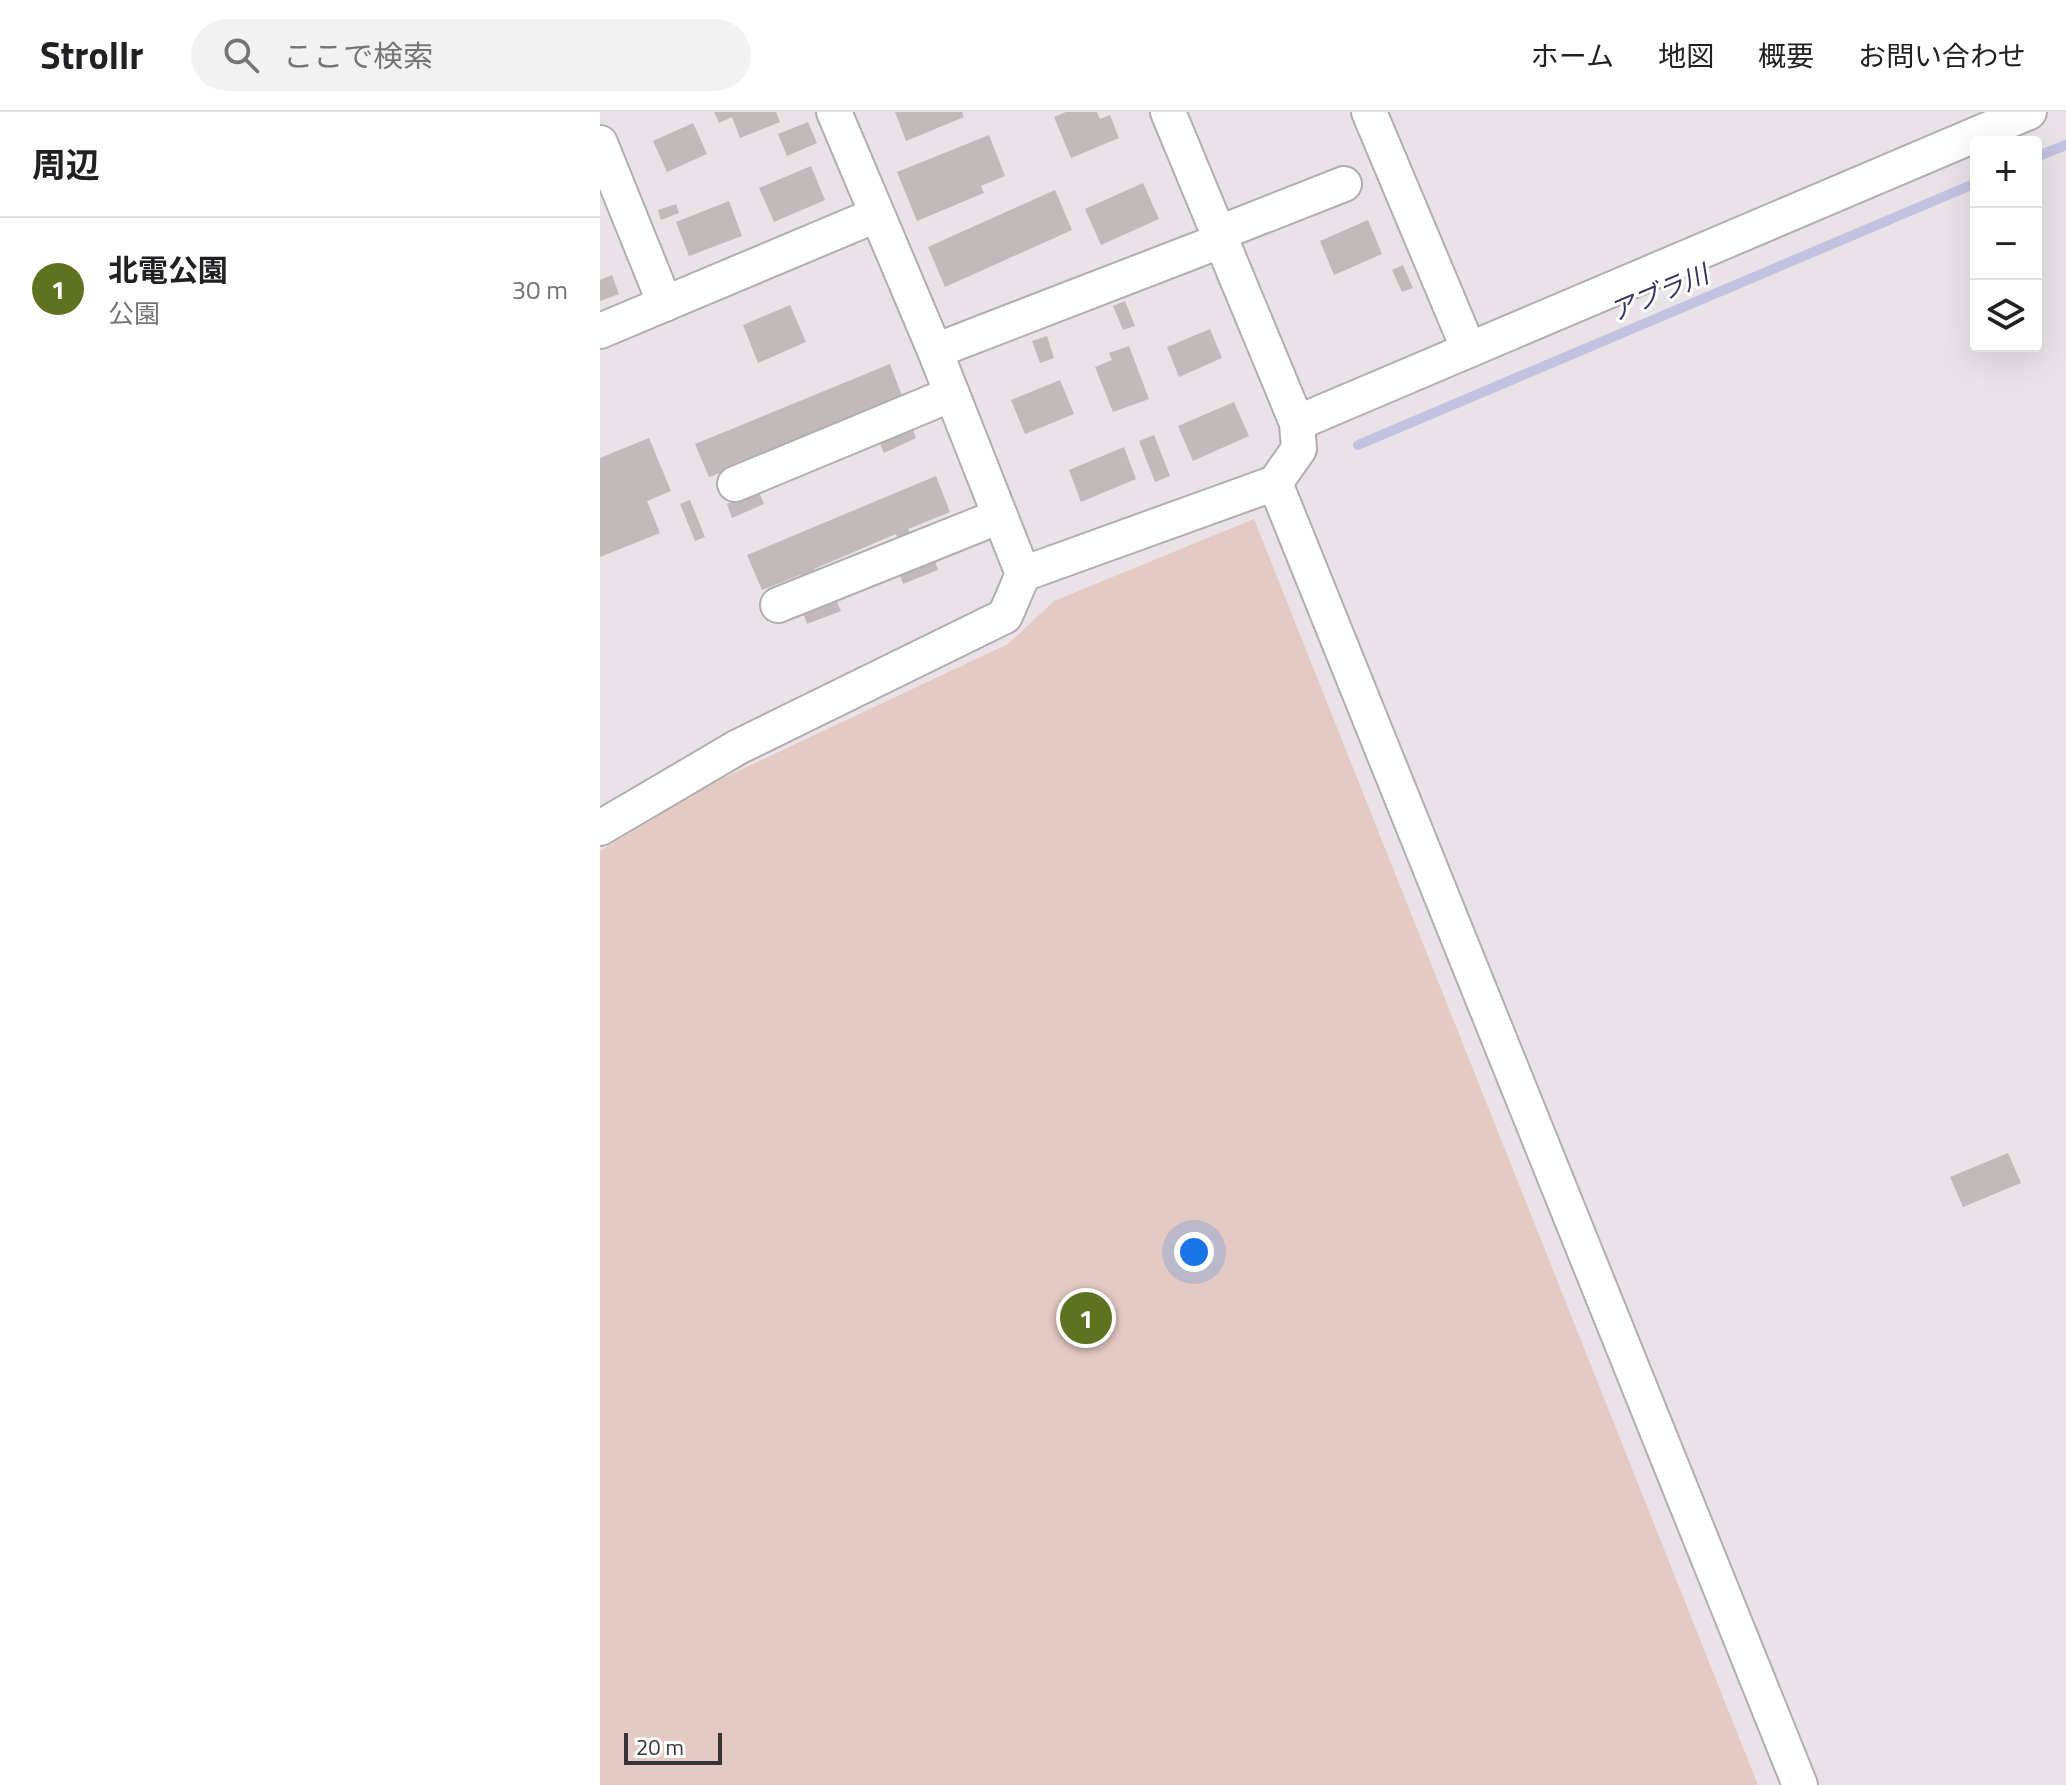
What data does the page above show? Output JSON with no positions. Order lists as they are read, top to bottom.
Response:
{
  "water": ["アブラ川"],
  "scale_bar": "20 m",
  "page": {
    "header": "Strollr",
    "search": "ここで検索",
    "nav": [
      "ホーム",
      "地図",
      "概要",
      "お問い合わせ"
    ],
    "heading": "周辺",
    "map_buttons": ["+", "−"],
    "list": [
      {
        "mark": "1",
        "name": "北電公園",
        "note": "公園",
        "value": "30 m"
      }
    ],
    "pins": "1",
    "scale": "20 m"
  }
}
